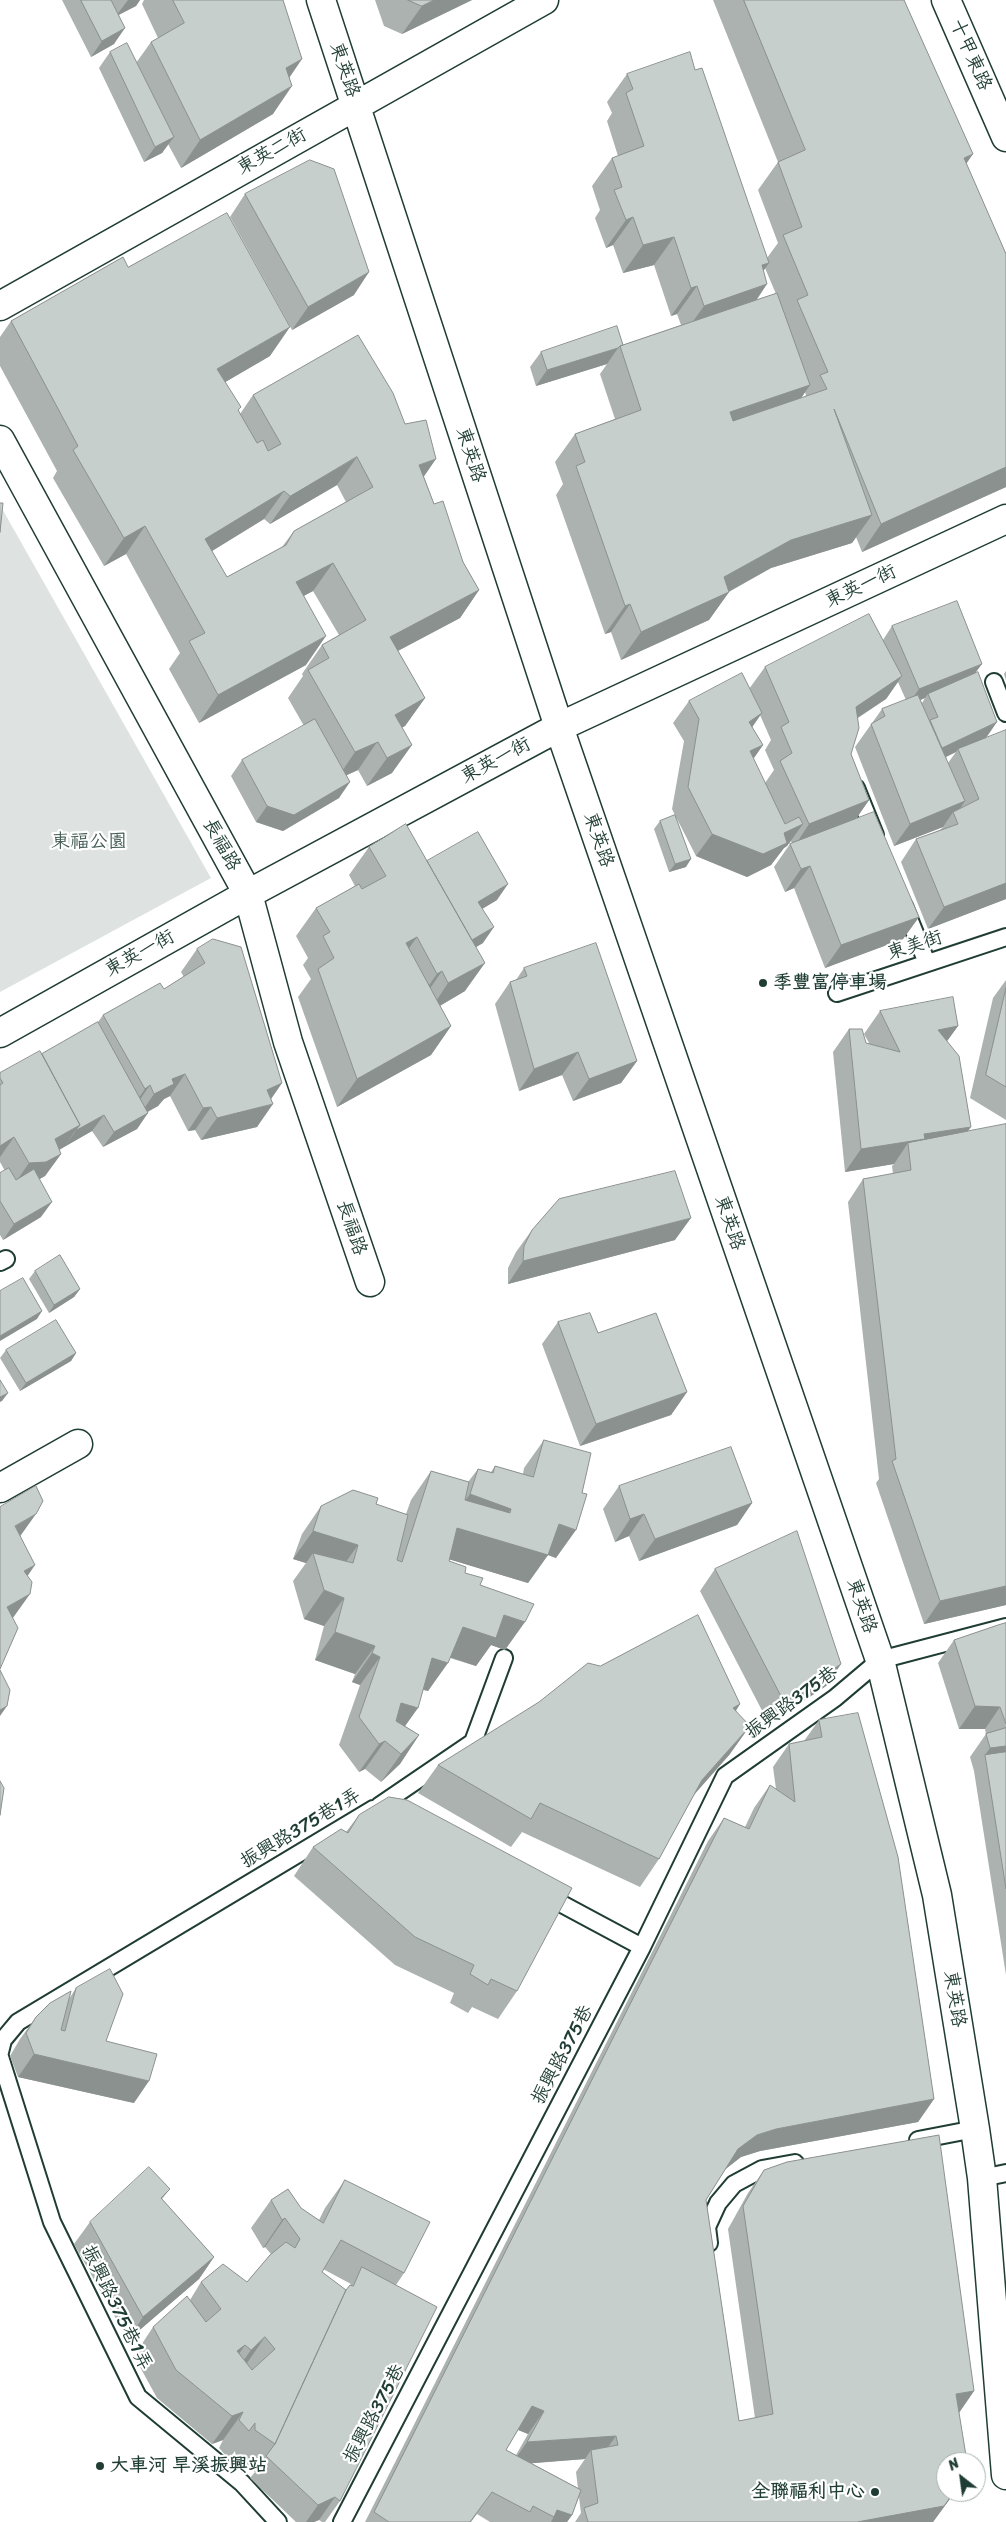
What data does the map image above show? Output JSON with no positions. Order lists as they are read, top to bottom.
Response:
{
  "streets": {
    "street": [
      "十甲東路",
      "東英路",
      "東英二街",
      "東英一街",
      "長福路"
    ],
    "lane": ["東美街", "振興路375巷", "振興路375巷1弄"]
  },
  "crossings": [
    ["東英路", "東英二街"],
    ["東英路", "東英一街"],
    ["東英路", "振興路375巷"],
    ["東英一街", "長福路"]
  ],
  "parks": ["東福公園"],
  "places": ["季豐富停車場", "大車河 旱溪振興站", "全聯福利中心"],
  "north": "top left"
}
